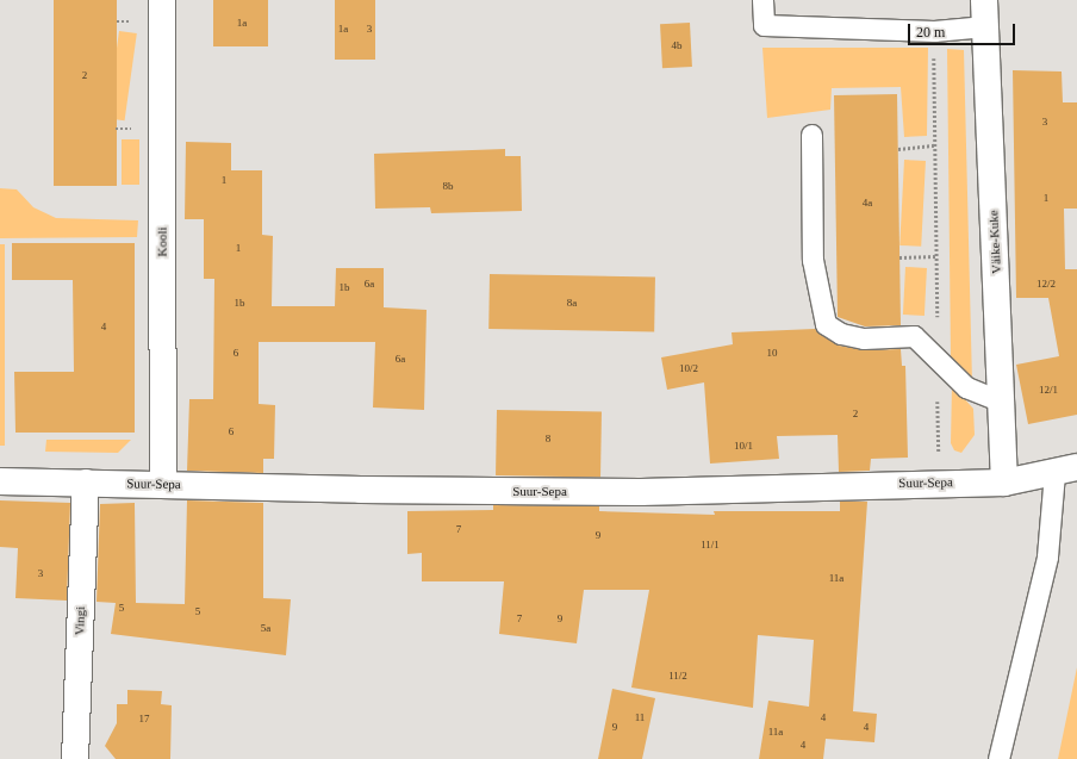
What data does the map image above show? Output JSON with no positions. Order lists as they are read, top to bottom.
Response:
{
  "streets": {
    "street": [
      "Kooli",
      "Väike-Kuke",
      "Suur-Sepa",
      "Vingi"
    ]
  },
  "crossings": [
    ["Kooli", "Suur-Sepa"],
    ["Väike-Kuke", "Suur-Sepa"],
    ["Suur-Sepa", "Vingi"]
  ],
  "house_numbers": [
    "1a",
    "1a",
    "3",
    "4b",
    "2",
    "3",
    "1",
    "8b",
    "1",
    "4a",
    "1",
    "6a",
    "12/2",
    "1b",
    "1b",
    "8a",
    "4",
    "6",
    "10",
    "6a",
    "10/2",
    "12/1",
    "2",
    "6",
    "8",
    "10/1",
    "7",
    "9",
    "11/1",
    "3",
    "11a",
    "5",
    "5",
    "7",
    "9",
    "5a",
    "11/2",
    "11",
    "4",
    "17",
    "9",
    "4",
    "11a",
    "4"
  ],
  "scale_bar": "20 m"
}
